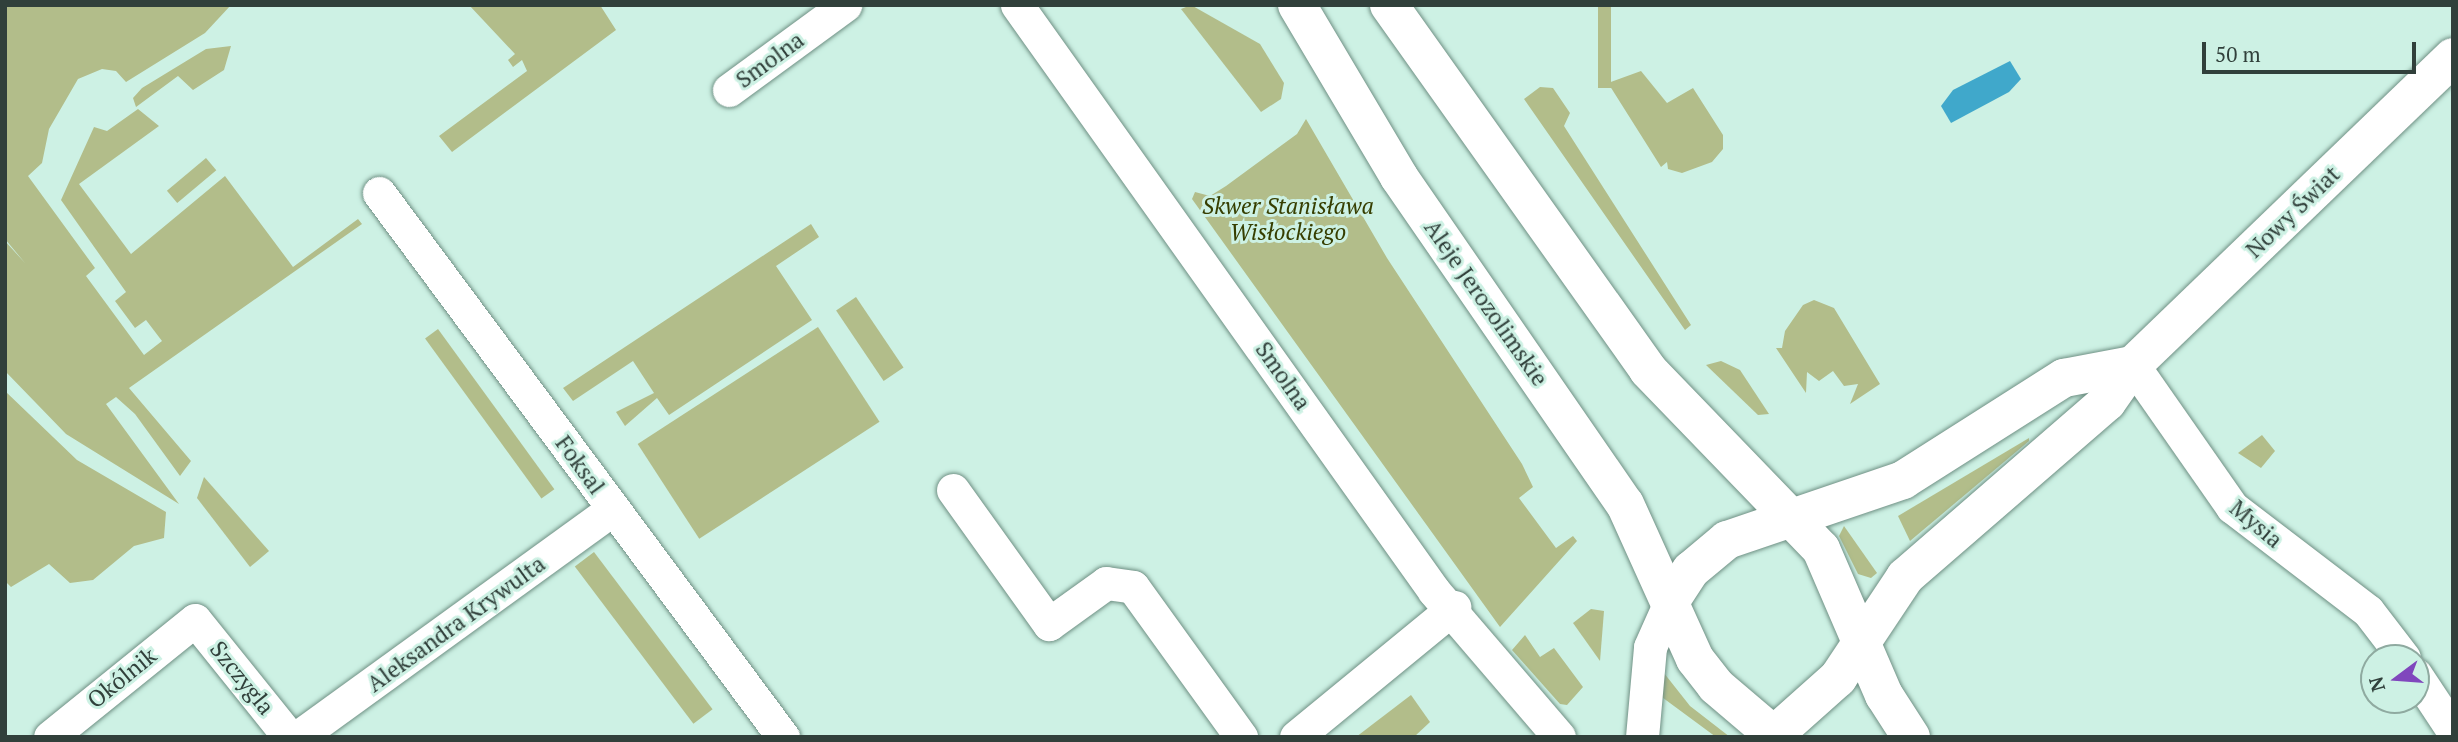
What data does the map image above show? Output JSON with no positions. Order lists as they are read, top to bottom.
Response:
{
  "streets": {
    "main road": ["Nowy Świat", "Aleje Jerozolimskie"],
    "street": [
      "Smolna",
      "Foksal",
      "Mysia",
      "Aleksandra Krywulta",
      "Okólnik",
      "Szczygla"
    ]
  },
  "crossings": [
    ["Nowy Świat", "Aleje Jerozolimskie"],
    ["Nowy Świat", "Mysia"],
    ["Foksal", "Aleksandra Krywulta"],
    ["Okólnik", "Szczygla"]
  ],
  "parks": ["Skwer Stanisława Wisłockiego"],
  "scale_bar": "50 m",
  "north": "left"
}
